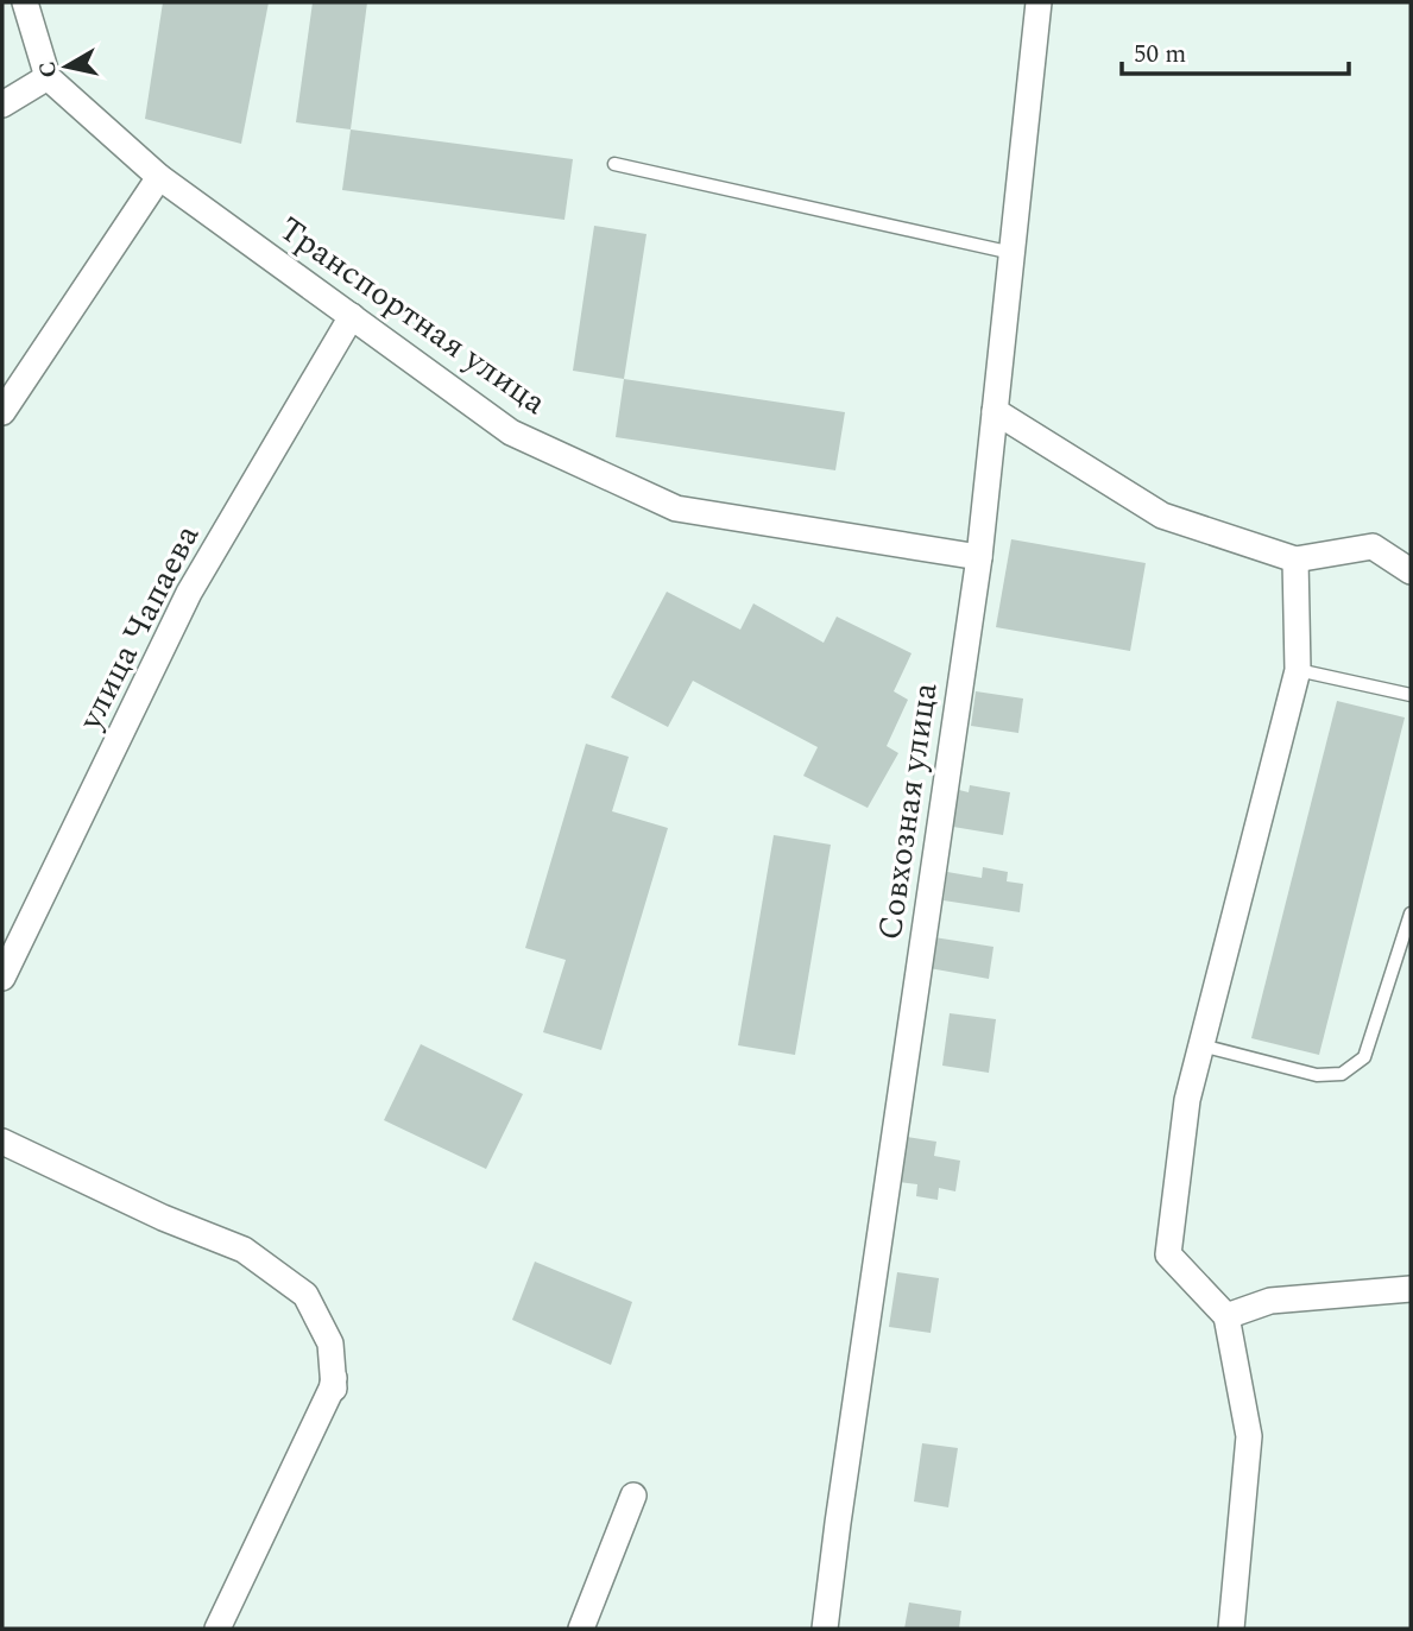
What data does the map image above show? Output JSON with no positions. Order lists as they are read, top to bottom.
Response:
{
  "streets": {
    "street": ["Транспортная улица", "улица Чапаева", "Совхозная улица"]
  },
  "crossings": [
    ["Транспортная улица", "улица Чапаева"],
    ["Транспортная улица", "Совхозная улица"]
  ],
  "scale_bar": "50 m",
  "north": "left"
}
